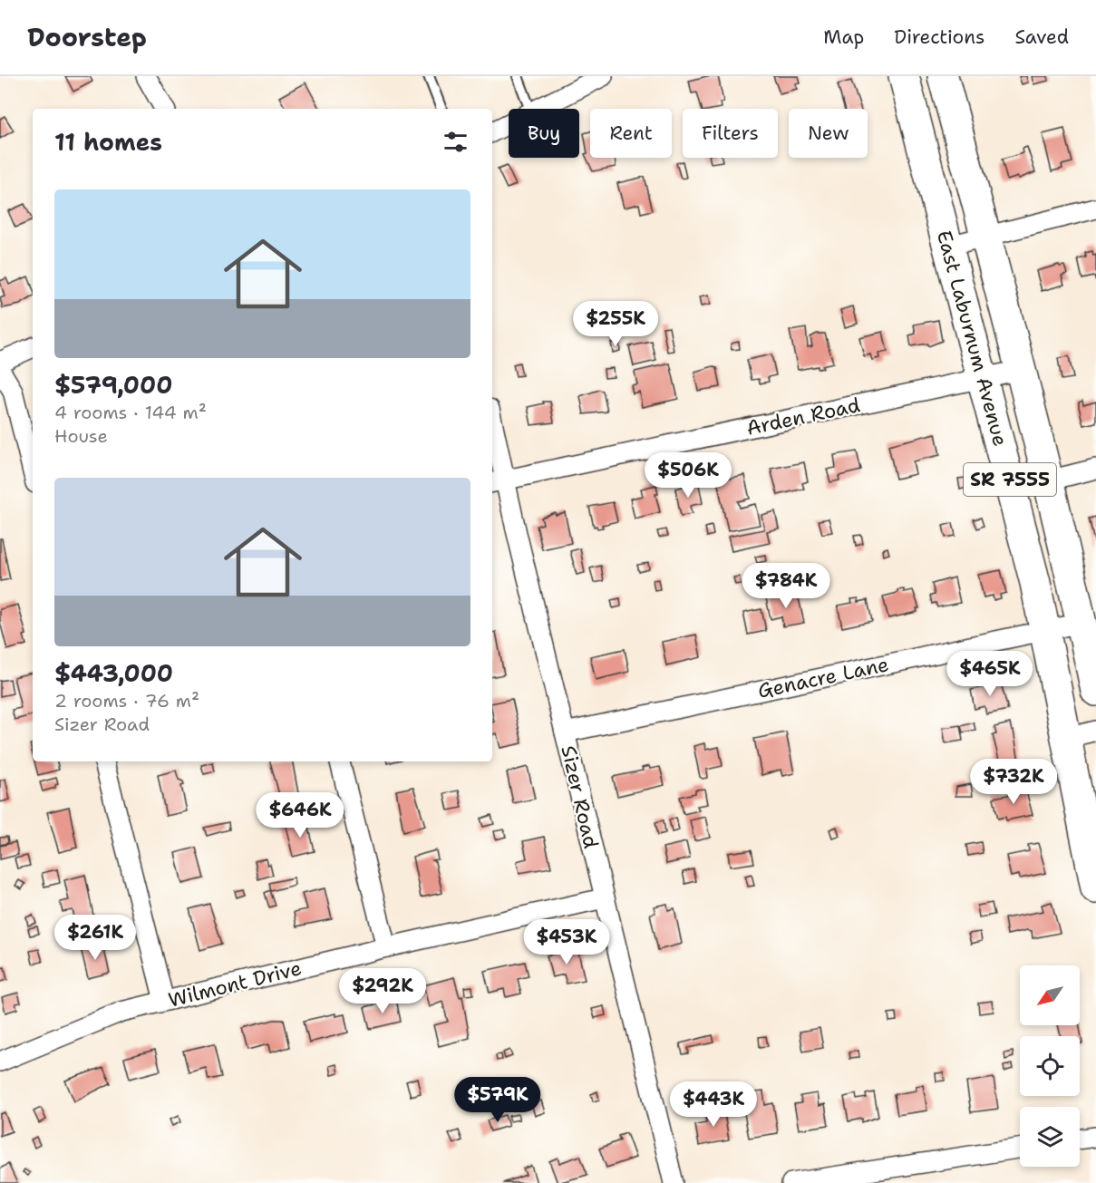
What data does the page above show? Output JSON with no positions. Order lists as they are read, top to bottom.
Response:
{
  "streets": {
    "main road": ["East Laburnum Avenue", "SR 7555"],
    "street": [
      "Arden Road",
      "Genacre Lane",
      "Sizer Road",
      "Wilmont Drive"
    ]
  },
  "crossings": [
    ["East Laburnum Avenue", "Arden Road"],
    ["East Laburnum Avenue", "Genacre Lane"],
    ["Arden Road", "Sizer Road"],
    ["Genacre Lane", "Sizer Road"],
    ["Sizer Road", "Wilmont Drive"]
  ],
  "north": "bottom left",
  "page": {
    "header": "Doorstep",
    "nav": ["Map", "Directions", "Saved"],
    "chip": [
      "Buy",
      "Rent",
      "Filters",
      "New"
    ],
    "heading": "11 homes",
    "list": [
      {
        "name": "$579,000",
        "note": "4 rooms · 144 m² · House"
      },
      {
        "name": "$443,000",
        "note": "2 rooms · 76 m² · Sizer Road"
      }
    ],
    "price": [
      "$255K",
      "$506K",
      "$784K",
      "$465K",
      "$732K",
      "$646K",
      "$261K",
      "$453K",
      "$292K",
      "$579K",
      "$443K"
    ]
  }
}
